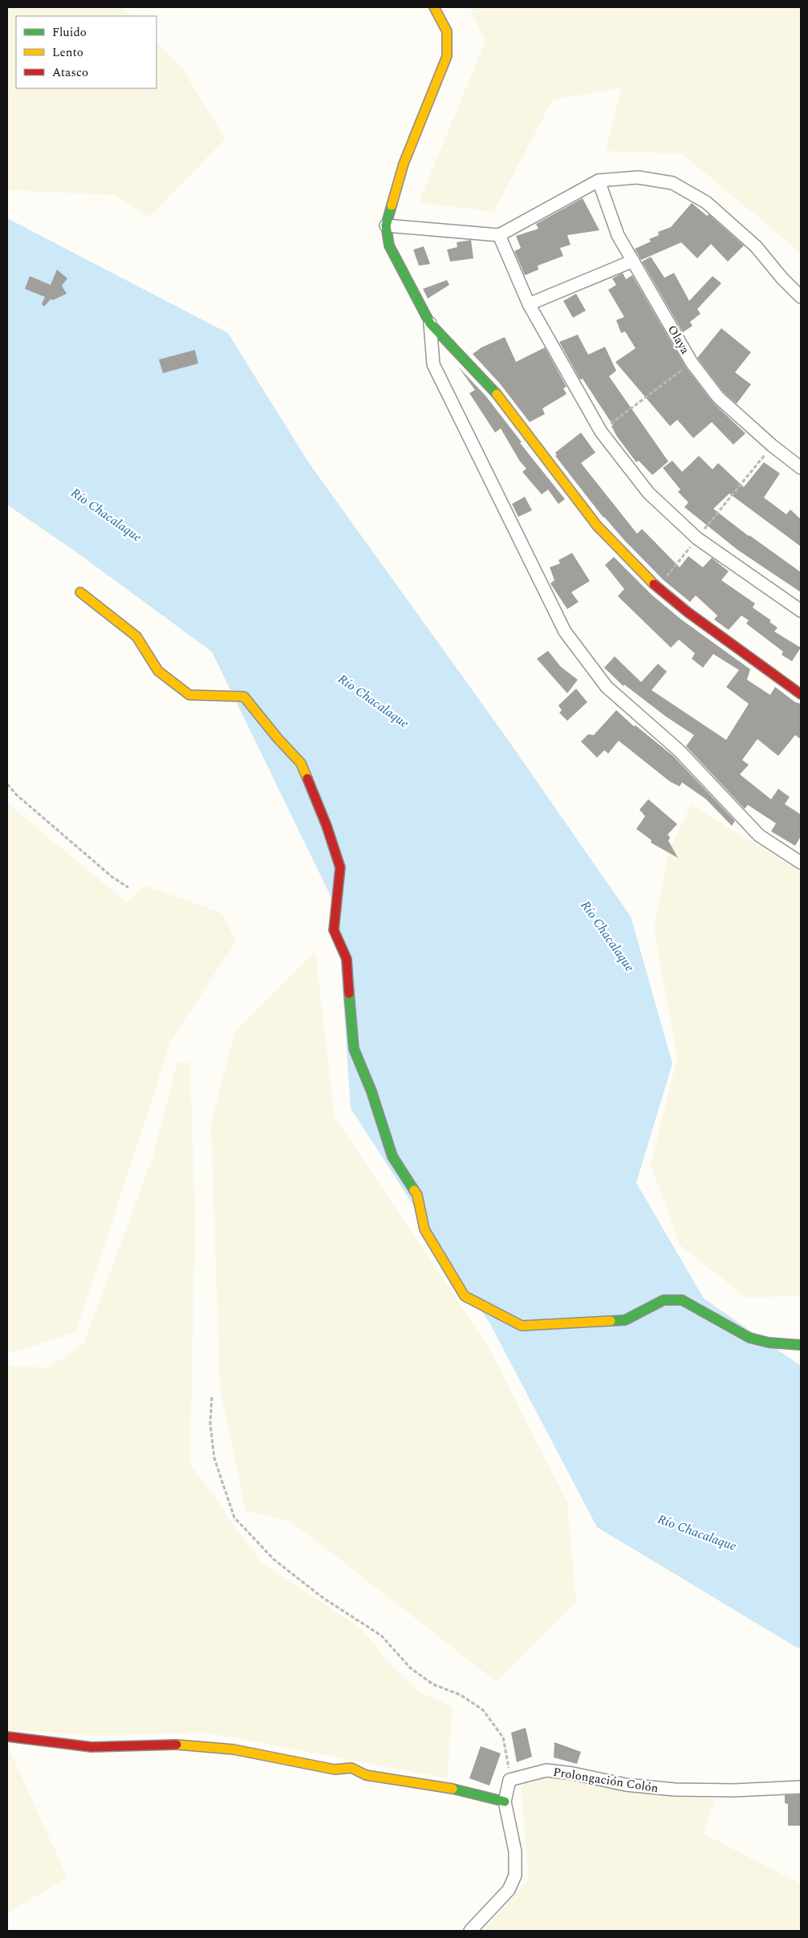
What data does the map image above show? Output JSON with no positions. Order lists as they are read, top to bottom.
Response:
{
  "streets": {
    "street": ["Olaya", "Prolongación Colón"]
  },
  "water": ["Río Chacalaque"],
  "legend": ["Fluido", "Lento", "Atasco"]
}
